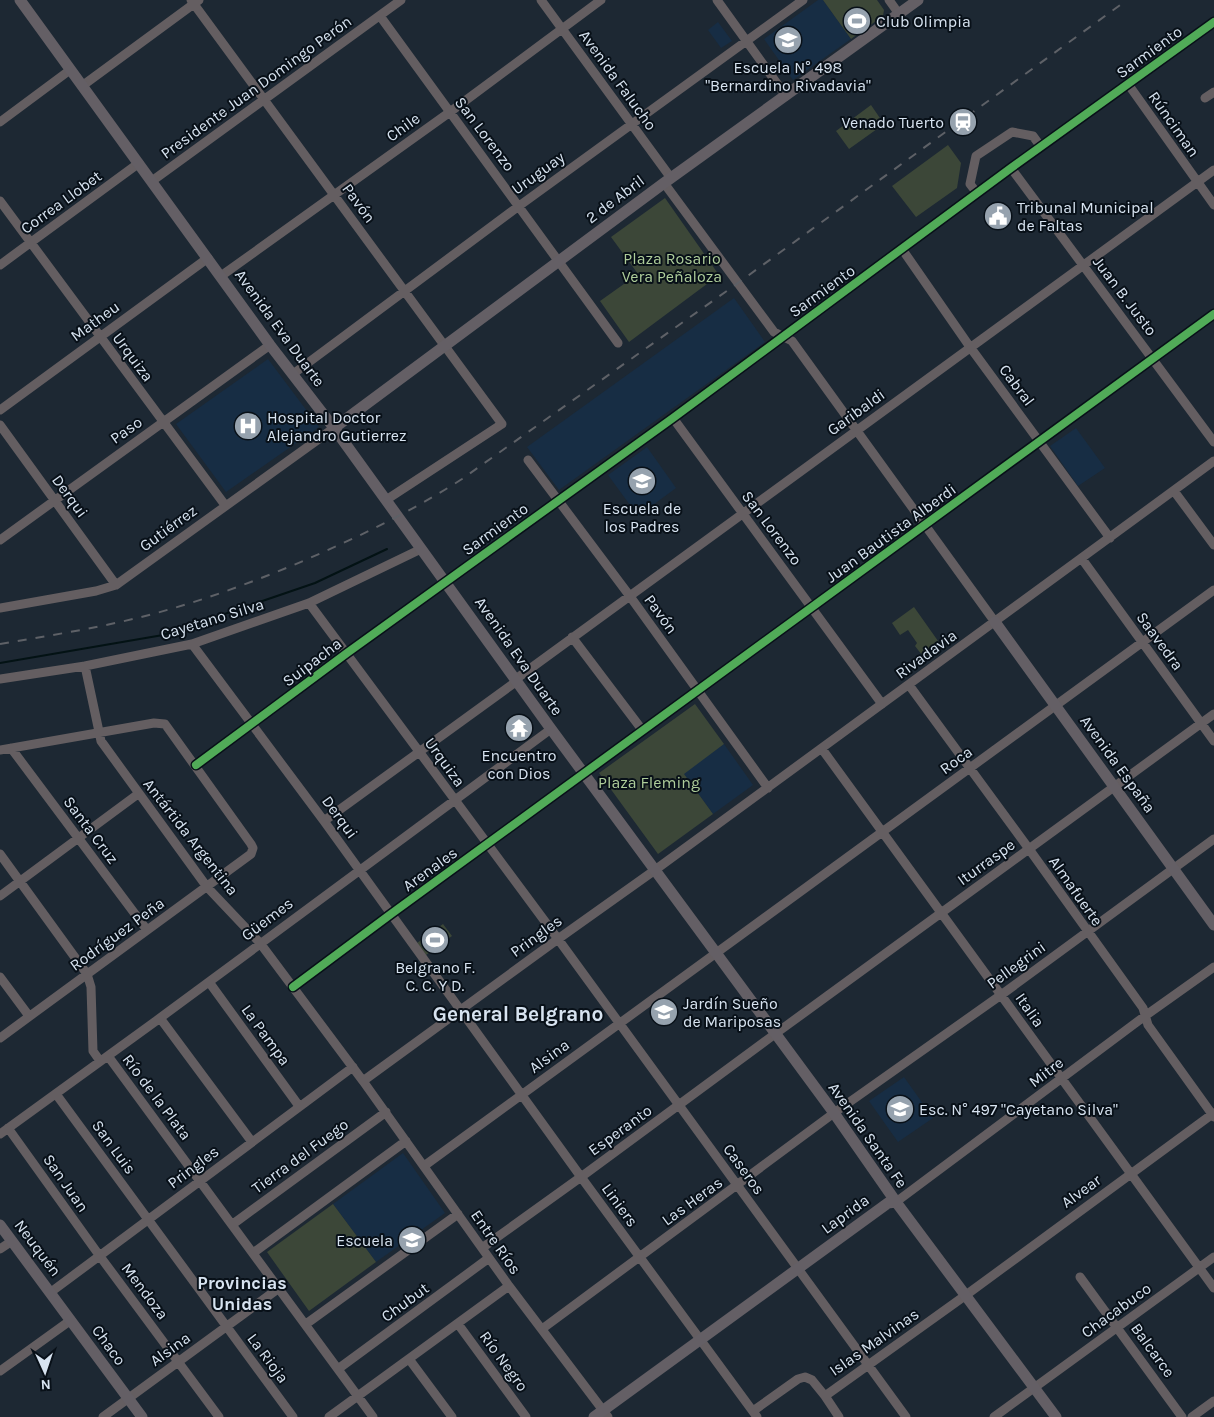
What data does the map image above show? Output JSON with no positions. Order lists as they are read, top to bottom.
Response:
{
  "streets": {
    "main road": [
      "2 de Abril",
      "Avenida Eva Duarte",
      "Avenida España",
      "Avenida Santa Fe",
      "Laprida",
      "Neuquén",
      "Chaco"
    ],
    "street": [
      "Sarmiento",
      "Avenida Falucho",
      "Presidente Juan Domingo Perón",
      "Rúnciman",
      "Chile",
      "San Lorenzo",
      "Uruguay",
      "Correa Llobet",
      "Pavón",
      "Juan B. Justo",
      "Matheu",
      "Urquiza",
      "Cabral",
      "Garibaldi",
      "Paso",
      "Derqui",
      "Gutiérrez",
      "Juan Bautista Alberdi",
      "Cayetano Silva",
      "Saavedra",
      "Rivadavia",
      "Suipacha",
      "Roca",
      "Santa Cruz",
      "Antártida Argentina",
      "Iturraspe",
      "Arenales",
      "Almafuerte",
      "Güemes",
      "Rodríguez Peña",
      "Pringles",
      "Pellegrini",
      "Italia",
      "La Pampa",
      "Alsina",
      "Mitre",
      "Río de la Plata",
      "Esperanto",
      "San Luis",
      "Tierra del Fuego",
      "Caseros",
      "San Juan",
      "Alvear",
      "Las Heras",
      "Liniers",
      "Entre Ríos",
      "Mendoza",
      "Chubut",
      "Chacabuco",
      "Islas Malvinas",
      "Balcarce",
      "La Rioja",
      "Río Negro"
    ]
  },
  "crossings": [
    ["Sarmiento", "Avenida Falucho"],
    ["Sarmiento", "Rúnciman"],
    ["Sarmiento", "San Lorenzo"],
    ["Sarmiento", "Pavón"],
    ["Sarmiento", "Juan B. Justo"],
    ["Sarmiento", "Avenida Eva Duarte"],
    ["Sarmiento", "Cabral"],
    ["Sarmiento", "Suipacha"],
    ["Avenida Falucho", "Chile"],
    ["Avenida Falucho", "Uruguay"],
    ["Avenida Falucho", "2 de Abril"],
    ["Avenida Falucho", "Garibaldi"],
    ["Avenida Falucho", "Juan Bautista Alberdi"],
    ["Avenida Falucho", "Rivadavia"],
    ["Avenida Falucho", "Avenida España"],
    ["Presidente Juan Domingo Perón", "San Lorenzo"],
    ["Presidente Juan Domingo Perón", "Pavón"],
    ["Presidente Juan Domingo Perón", "Avenida Eva Duarte"],
    ["Rúnciman", "Garibaldi"],
    ["Chile", "San Lorenzo"],
    ["Chile", "Pavón"],
    ["Chile", "Avenida Eva Duarte"],
    ["San Lorenzo", "Uruguay"],
    ["San Lorenzo", "2 de Abril"],
    ["San Lorenzo", "Garibaldi"],
    ["San Lorenzo", "Juan Bautista Alberdi"],
    ["San Lorenzo", "Rivadavia"],
    ["Uruguay", "Pavón"],
    ["Uruguay", "Avenida Eva Duarte"],
    ["2 de Abril", "Pavón"],
    ["2 de Abril", "Avenida Eva Duarte"],
    ["2 de Abril", "Gutiérrez"],
    ["Correa Llobet", "Avenida Eva Duarte"],
    ["Correa Llobet", "Urquiza"],
    ["Pavón", "Avenida Eva Duarte"],
    ["Pavón", "Garibaldi"],
    ["Pavón", "Juan Bautista Alberdi"],
    ["Pavón", "Rivadavia"],
    ["Juan B. Justo", "Garibaldi"],
    ["Juan B. Justo", "Juan Bautista Alberdi"],
    ["Matheu", "Avenida Eva Duarte"],
    ["Matheu", "Urquiza"],
    ["Avenida Eva Duarte", "Garibaldi"],
    ["Avenida Eva Duarte", "Paso"],
    ["Avenida Eva Duarte", "Gutiérrez"],
    ["Avenida Eva Duarte", "Juan Bautista Alberdi"],
    ["Avenida Eva Duarte", "Cayetano Silva"],
    ["Avenida Eva Duarte", "Rivadavia"],
    ["Avenida Eva Duarte", "Suipacha"],
    ["Avenida Eva Duarte", "Arenales"],
    ["Avenida Eva Duarte", "Güemes"],
    ["Avenida Eva Duarte", "Pringles"],
    ["Avenida Eva Duarte", "Avenida Santa Fe"],
    ["Urquiza", "Paso"],
    ["Urquiza", "Gutiérrez"],
    ["Urquiza", "Cayetano Silva"],
    ["Urquiza", "Suipacha"],
    ["Urquiza", "Arenales"],
    ["Urquiza", "Güemes"],
    ["Urquiza", "Pringles"],
    ["Urquiza", "Caseros"],
    ["Cabral", "Garibaldi"],
    ["Cabral", "Juan Bautista Alberdi"],
    ["Cabral", "Rivadavia"],
    ["Paso", "Derqui"],
    ["Derqui", "Gutiérrez"],
    ["Derqui", "Cayetano Silva"],
    ["Derqui", "Suipacha"],
    ["Derqui", "Arenales"],
    ["Derqui", "Güemes"],
    ["Derqui", "Pringles"],
    ["Derqui", "Liniers"],
    ["Juan Bautista Alberdi", "Arenales"],
    ["Cayetano Silva", "Antártida Argentina"],
    ["Saavedra", "Rivadavia"],
    ["Saavedra", "Roca"],
    ["Saavedra", "Iturraspe"],
    ["Rivadavia", "Avenida España"],
    ["Rivadavia", "Almafuerte"],
    ["Rivadavia", "Pringles"],
    ["Rivadavia", "Italia"],
    ["Rivadavia", "Avenida Santa Fe"],
    ["Suipacha", "Rodríguez Peña"],
    ["Roca", "Avenida España"],
    ["Roca", "Almafuerte"],
    ["Roca", "Italia"],
    ["Roca", "Alsina"],
    ["Roca", "Avenida Santa Fe"],
    ["Avenida España", "Iturraspe"],
    ["Avenida España", "Pellegrini"],
    ["Santa Cruz", "Rodríguez Peña"],
    ["Antártida Argentina", "Arenales"],
    ["Antártida Argentina", "Güemes"],
    ["Antártida Argentina", "Rodríguez Peña"],
    ["Antártida Argentina", "Pringles"],
    ["Antártida Argentina", "Entre Ríos"],
    ["Iturraspe", "Almafuerte"],
    ["Iturraspe", "Italia"],
    ["Iturraspe", "Esperanto"],
    ["Iturraspe", "Avenida Santa Fe"],
    ["Almafuerte", "Pellegrini"],
    ["Almafuerte", "Mitre"],
    ["Almafuerte", "Alvear"],
    ["Güemes", "La Pampa"],
    ["Güemes", "Río de la Plata"],
    ["Güemes", "San Luis"],
    ["Güemes", "San Juan"],
    ["Rodríguez Peña", "Río de la Plata"],
    ["Pringles", "La Pampa"],
    ["Pringles", "Río de la Plata"],
    ["Pringles", "Avenida Santa Fe"],
    ["Pringles", "San Luis"],
    ["Pringles", "Caseros"],
    ["Pringles", "San Juan"],
    ["Pringles", "Liniers"],
    ["Pringles", "Entre Ríos"],
    ["Pringles", "Neuquén"],
    ["Pringles", "Mendoza"],
    ["Pringles", "Chaco"],
    ["Pringles", "La Rioja"],
    ["Pellegrini", "Italia"],
    ["Pellegrini", "Avenida Santa Fe"],
    ["Pellegrini", "Las Heras"],
    ["Italia", "Mitre"],
    ["Italia", "Alvear"],
    ["Italia", "Chacabuco"],
    ["Alsina", "Río de la Plata"],
    ["Alsina", "Avenida Santa Fe"],
    ["Alsina", "Caseros"],
    ["Alsina", "Liniers"],
    ["Alsina", "Entre Ríos"],
    ["Alsina", "Mendoza"],
    ["Alsina", "Chaco"],
    ["Alsina", "La Rioja"],
    ["Mitre", "Avenida Santa Fe"],
    ["Mitre", "Laprida"],
    ["Río de la Plata", "Tierra del Fuego"],
    ["Río de la Plata", "Chubut"],
    ["Esperanto", "Avenida Santa Fe"],
    ["Esperanto", "Caseros"],
    ["Esperanto", "Liniers"],
    ["Esperanto", "Entre Ríos"],
    ["Avenida Santa Fe", "Alvear"],
    ["Avenida Santa Fe", "Las Heras"],
    ["Avenida Santa Fe", "Laprida"],
    ["Avenida Santa Fe", "Chacabuco"],
    ["Avenida Santa Fe", "Islas Malvinas"],
    ["San Luis", "La Rioja"],
    ["Tierra del Fuego", "Entre Ríos"],
    ["Caseros", "Las Heras"],
    ["Caseros", "Laprida"],
    ["Caseros", "Islas Malvinas"],
    ["San Juan", "Mendoza"],
    ["Alvear", "Islas Malvinas"],
    ["Las Heras", "Liniers"],
    ["Las Heras", "Entre Ríos"],
    ["Liniers", "Laprida"],
    ["Liniers", "Islas Malvinas"],
    ["Laprida", "Entre Ríos"],
    ["Entre Ríos", "Chubut"],
    ["Neuquén", "Chaco"],
    ["Chacabuco", "Balcarce"]
  ],
  "districts": ["General Belgrano", "Provincias Unidas"],
  "parks": ["Plaza Rosario Vera Peñaloza", "Plaza Fleming"],
  "places": {
    "sports": ["Club Olimpia", "Belgrano F. C. C. Y D."],
    "school or university": [
      "Escuela N° 498 \"Bernardino Rivadavia\"",
      "Escuela de los Padres",
      "Jardín Sueño de Mariposas",
      "Esc. N° 497 \"Cayetano Silva\"",
      "Escuela"
    ],
    "station": ["Venado Tuerto"],
    "public building": ["Tribunal Municipal de Faltas"],
    "hospital": ["Hospital Doctor Alejandro Gutierrez"],
    "temple": ["Encuentro con Dios"]
  },
  "north": "bottom"
}
